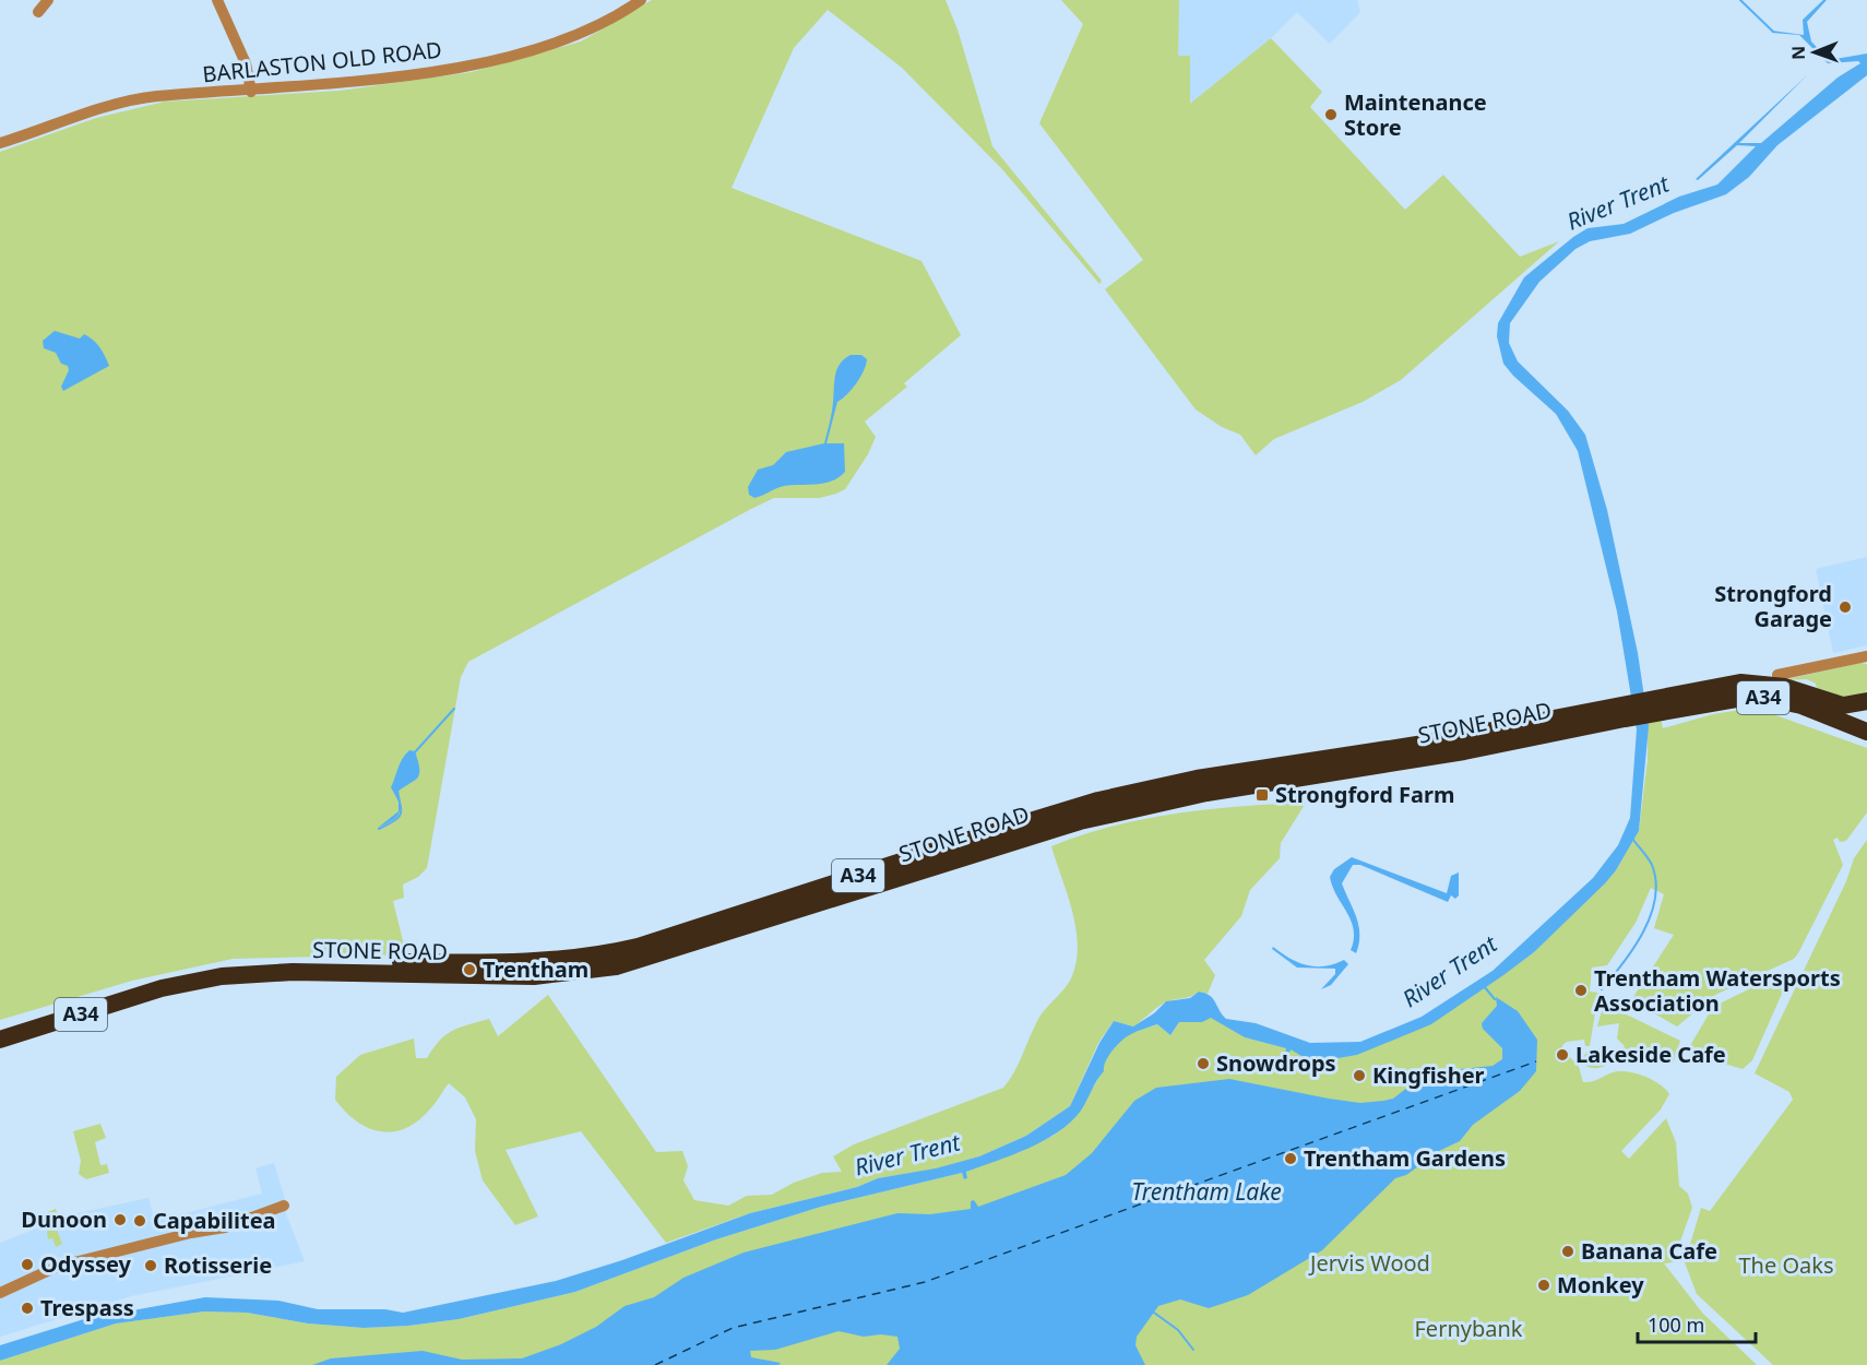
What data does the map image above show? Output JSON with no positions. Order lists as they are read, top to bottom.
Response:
{
  "streets": {
    "highway": ["A34", "STONE ROAD"],
    "street": ["BARLASTON OLD ROAD"]
  },
  "water": ["River Trent", "Trentham Lake"],
  "parks": ["Jervis Wood", "The Oaks", "Fernybank"],
  "places": {
    "other": [
      "Maintenance Store",
      "Strongford Garage",
      "Trentham",
      "Trentham Watersports Association",
      "Lakeside Cafe",
      "Snowdrops",
      "Kingfisher",
      "Trentham Gardens",
      "Dunoon",
      "Capabilitea",
      "Banana Cafe",
      "Odyssey",
      "Rotisserie",
      "Monkey",
      "Trespass"
    ],
    "transit": ["Strongford Farm"]
  },
  "scale_bar": "100 m",
  "north": "left"
}
